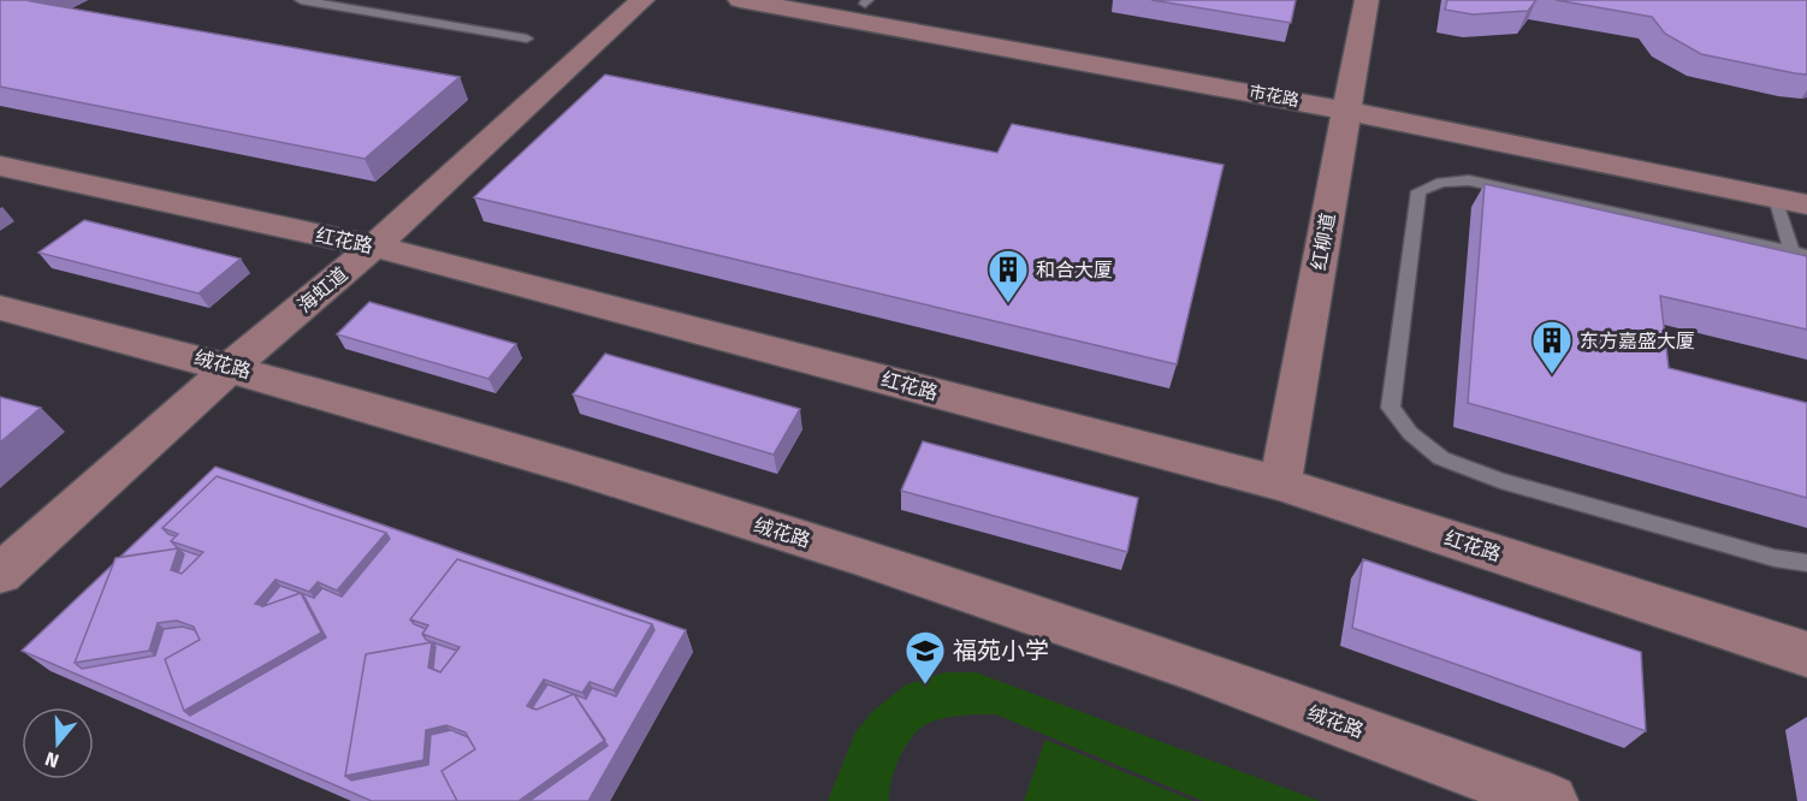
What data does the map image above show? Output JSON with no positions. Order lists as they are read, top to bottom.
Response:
{
  "streets": {
    "street": [
      "市花路",
      "红花路",
      "红柳道",
      "海虹道",
      "绒花路"
    ]
  },
  "crossings": [
    ["市花路", "红柳道"],
    ["红花路", "红柳道"],
    ["红花路", "海虹道"],
    ["海虹道", "绒花路"]
  ],
  "places": {
    "building": ["和合大厦", "东方嘉盛大厦"],
    "school or university": ["福苑小学"]
  },
  "north": "bottom"
}
